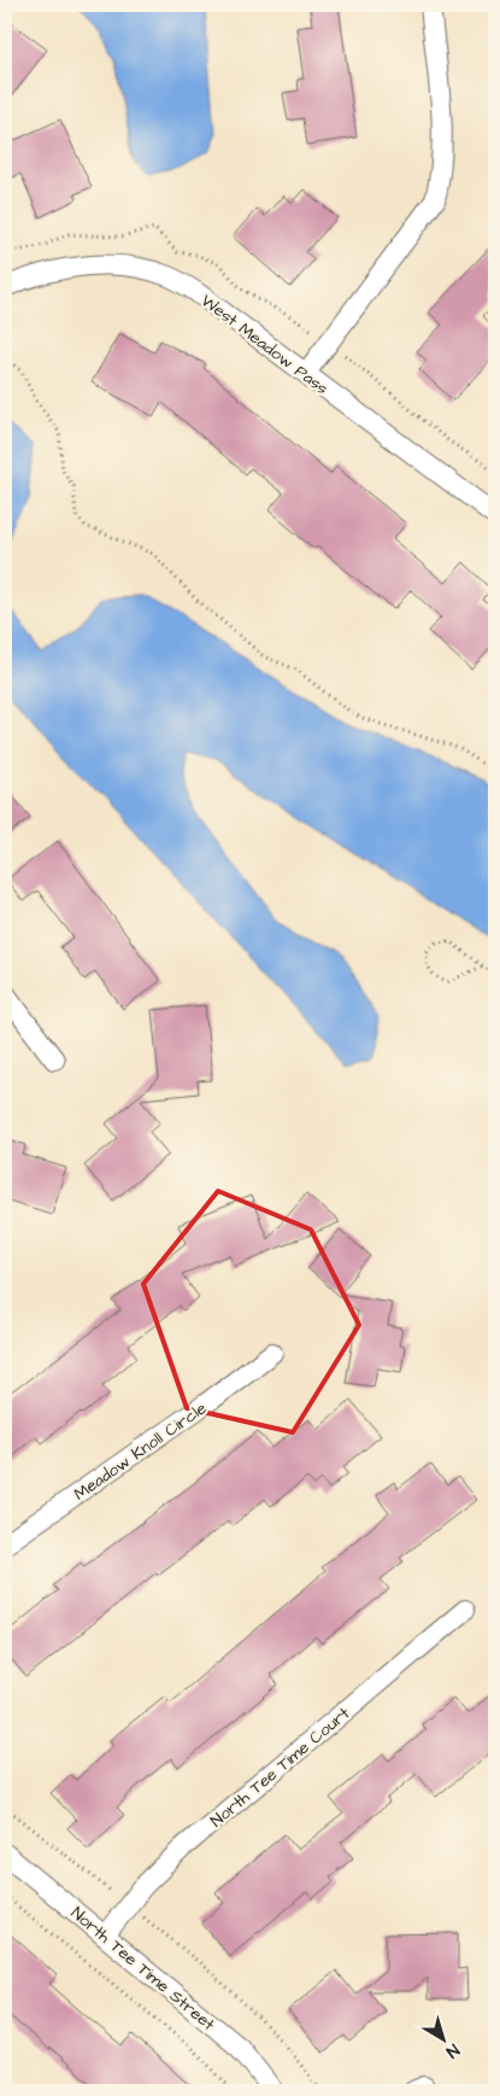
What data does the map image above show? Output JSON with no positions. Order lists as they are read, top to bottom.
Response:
{
  "streets": {
    "street": [
      "West Meadow Pass",
      "Meadow Knoll Circle",
      "North Tee Time Court",
      "North Tee Time Street"
    ]
  },
  "crossings": [
    ["North Tee Time Court", "North Tee Time Street"]
  ],
  "north": "bottom right"
}
